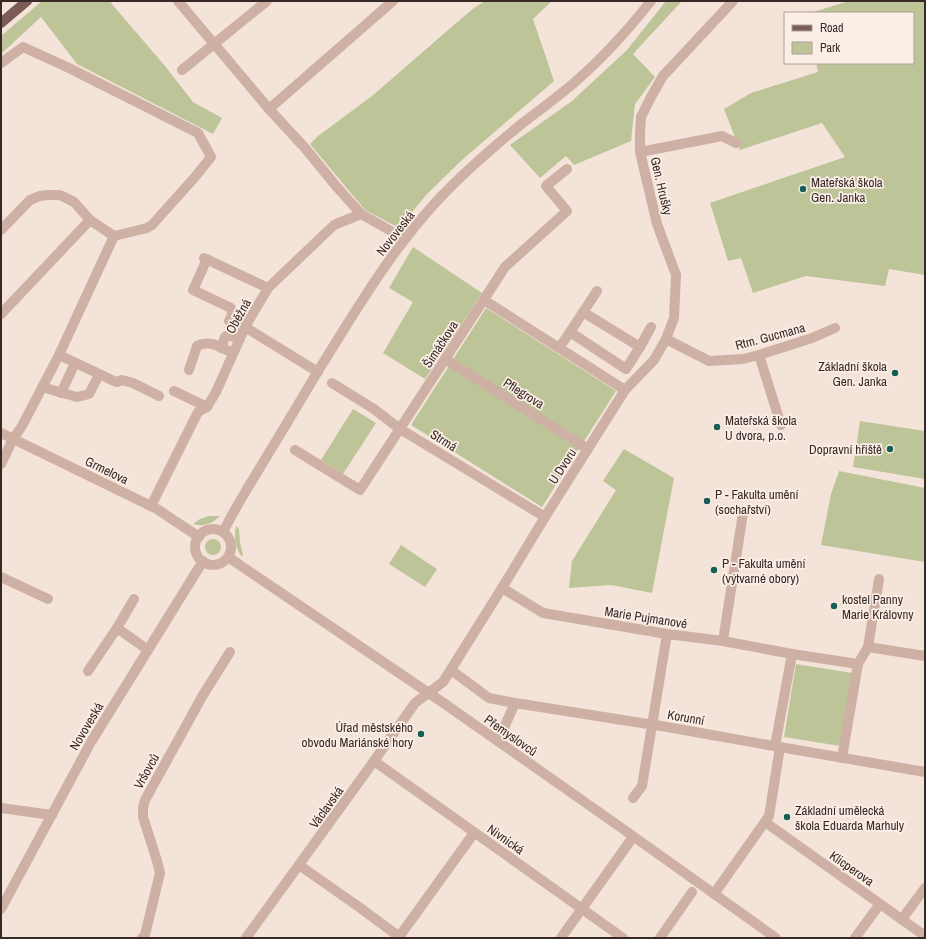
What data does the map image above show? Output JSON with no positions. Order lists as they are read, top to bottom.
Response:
{
  "streets": {
    "street": [
      "Gen. Hrušky",
      "Novoveská",
      "Oběžná",
      "Rtm. Gucmana",
      "Šimáčkova",
      "Pflegrova",
      "Strmá",
      "U Dvoru",
      "Grmelova",
      "Marie Pujmanové",
      "Korunní",
      "Přemyslovců",
      "Vršovců",
      "Václavská",
      "Nivnická",
      "Klicperova"
    ]
  },
  "crossings": [
    ["Gen. Hrušky", "Rtm. Gucmana"],
    ["Gen. Hrušky", "U Dvoru"],
    ["Novoveská", "Grmelova"],
    ["Novoveská", "Přemyslovců"],
    ["Oběžná", "Grmelova"],
    ["Šimáčkova", "Pflegrova"],
    ["Šimáčkova", "Strmá"],
    ["Pflegrova", "U Dvoru"],
    ["Strmá", "U Dvoru"],
    ["U Dvoru", "Marie Pujmanové"],
    ["U Dvoru", "Korunní"],
    ["U Dvoru", "Přemyslovců"],
    ["U Dvoru", "Václavská"],
    ["Grmelova", "Přemyslovců"],
    ["Přemyslovců", "Václavská"],
    ["Václavská", "Nivnická"]
  ],
  "places": [
    "Mateřská škola Gen. Janka",
    "Základní škola Gen. Janka",
    "Mateřská škola U dvora, p.o.",
    "Dopravní hřiště",
    "P - Fakulta umění (sochařství)",
    "P - Fakulta umění (výtvarné obory)",
    "kostel Panny Marie Královny",
    "Úřad městského obvodu Mariánské hory",
    "Základní umělecká škola Eduarda Marhuly"
  ],
  "legend": ["Road", "Park"]
}
